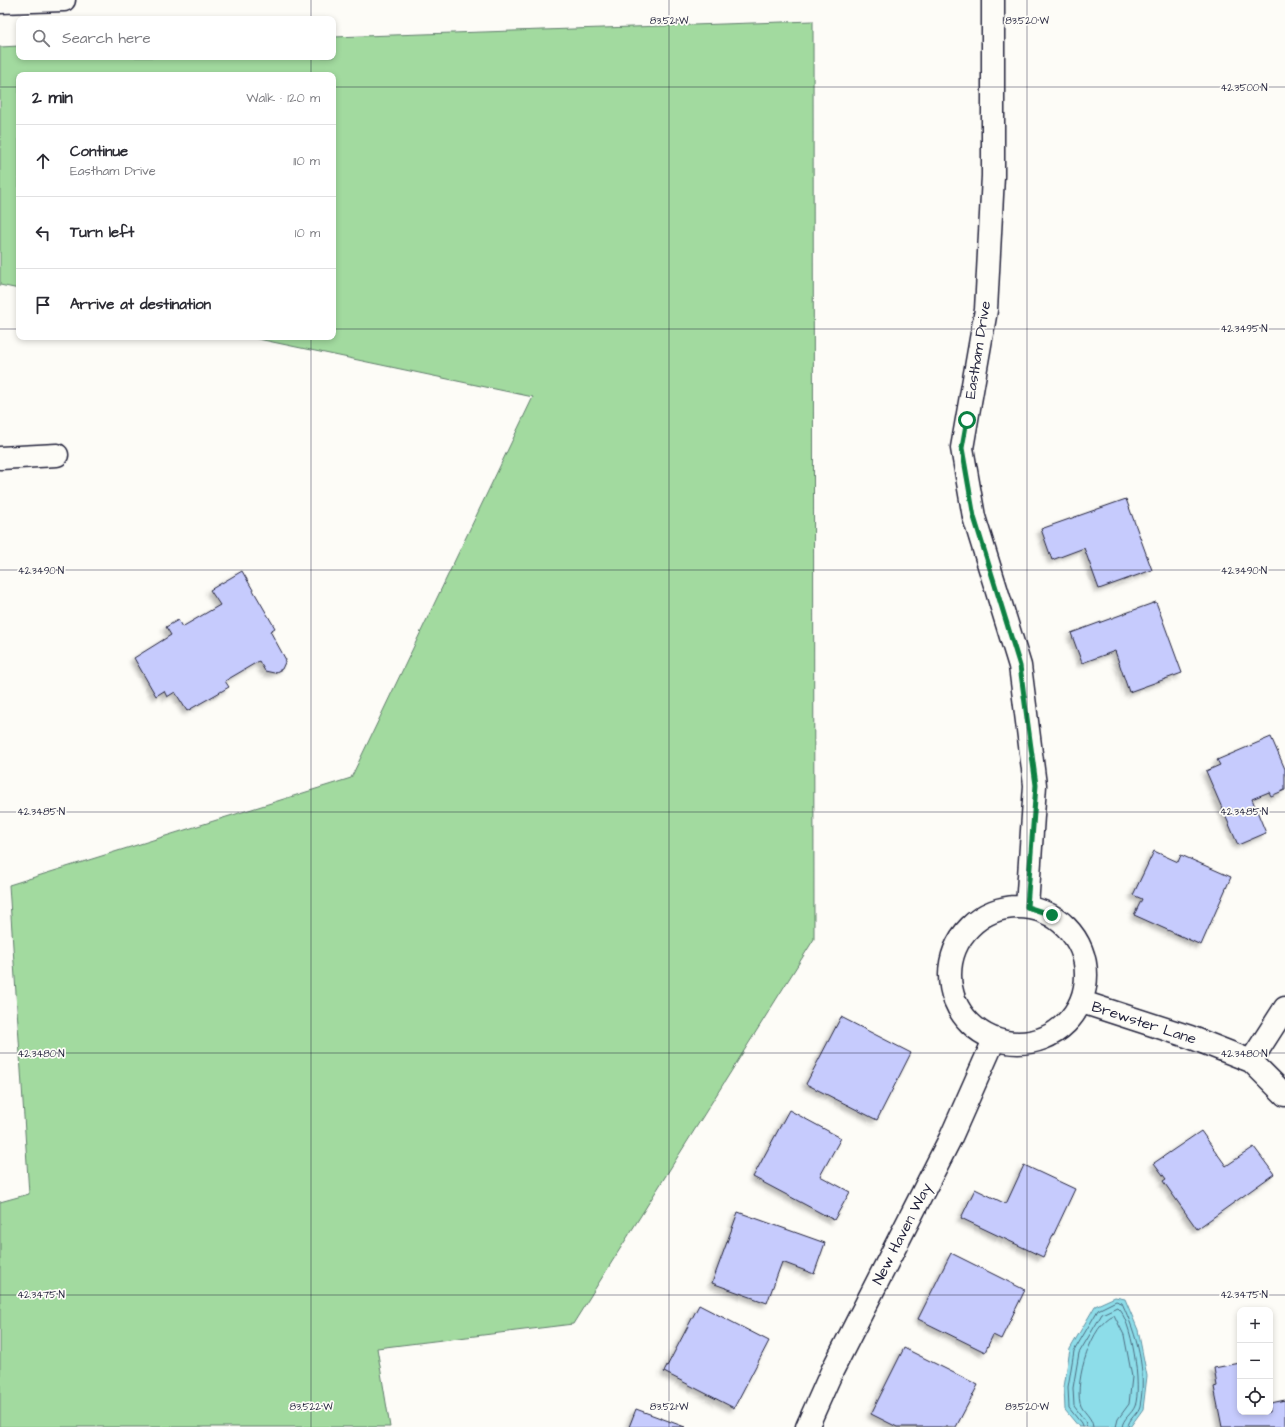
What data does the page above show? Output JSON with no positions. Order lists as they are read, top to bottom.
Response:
{
  "streets": {
    "street": ["Eastham Drive", "Brewster Lane", "New Haven Way"]
  },
  "crossings": [
    ["Eastham Drive", "Brewster Lane"],
    ["Eastham Drive", "New Haven Way"],
    ["Brewster Lane", "New Haven Way"]
  ],
  "page": {
    "search": "Search here",
    "heading": ["2 min", "Walk · 120 m"],
    "list": [
      ["Continue", "Eastham Drive", "110 m"],
      ["Turn left", "10 m"],
      "Arrive at destination"
    ],
    "map_buttons": ["+", "−"]
  },
  "coordinates": [
    "83.521°W",
    "83.520°W",
    "42.3500°N",
    "42.3495°N",
    "42.3490°N",
    "42.3485°N",
    "42.3480°N",
    "42.3475°N",
    "83.522°W"
  ]
}
